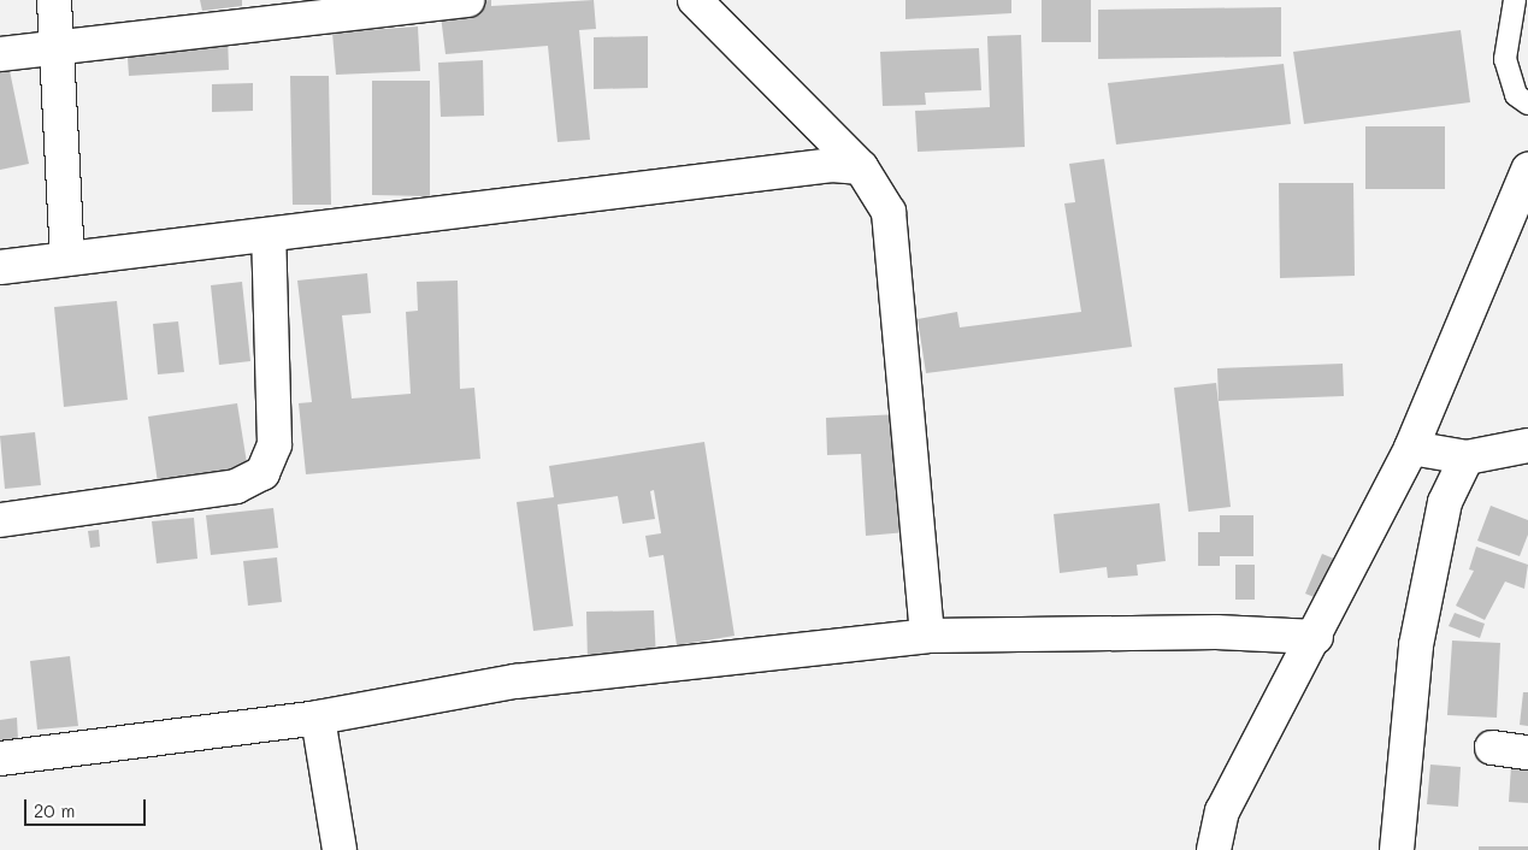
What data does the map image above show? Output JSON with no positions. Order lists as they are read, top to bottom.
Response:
{
  "scale_bar": "20 m"
}
